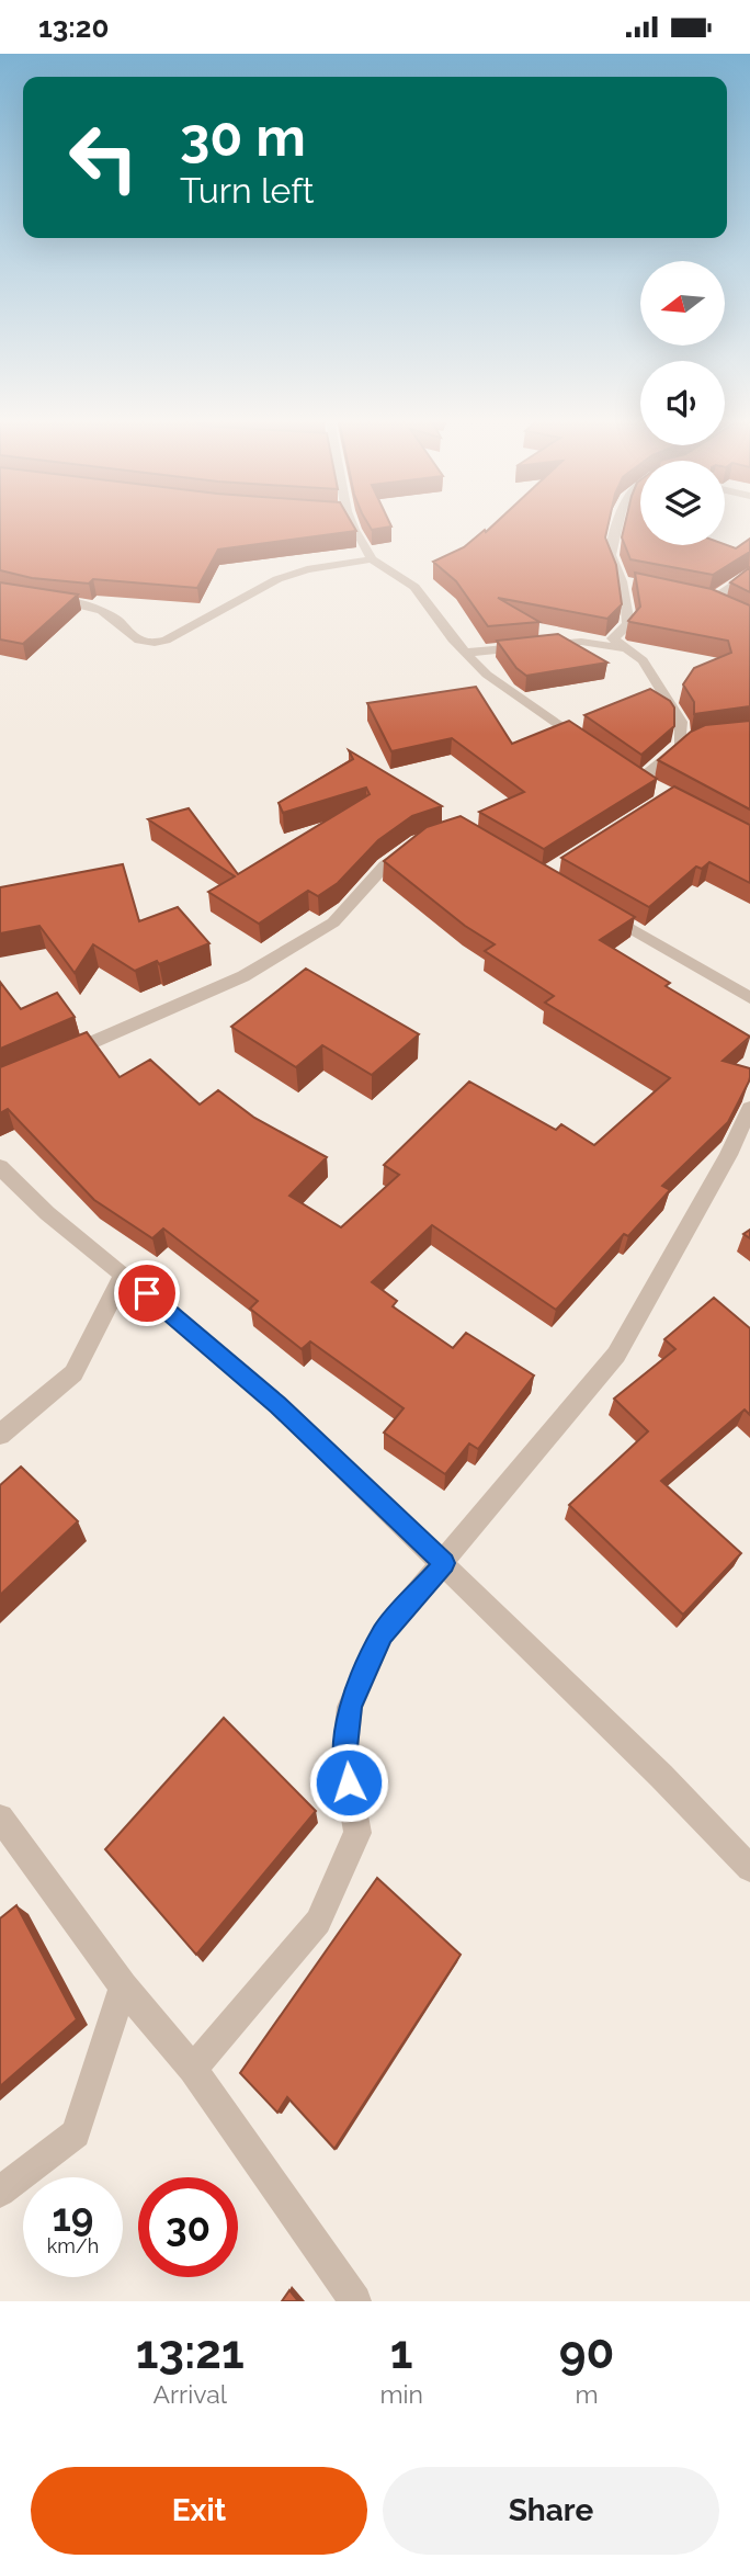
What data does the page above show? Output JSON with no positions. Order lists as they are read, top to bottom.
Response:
{
  "north": "left",
  "page": {
    "status": "13:20",
    "turn": ["30 m", "Turn left"],
    "speed": "19 km/h",
    "limit": "30",
    "eta": [
      "13:21",
      "Arrival",
      "1",
      "min",
      "90",
      "m"
    ],
    "buttons": ["Exit", "Share"]
  }
}
